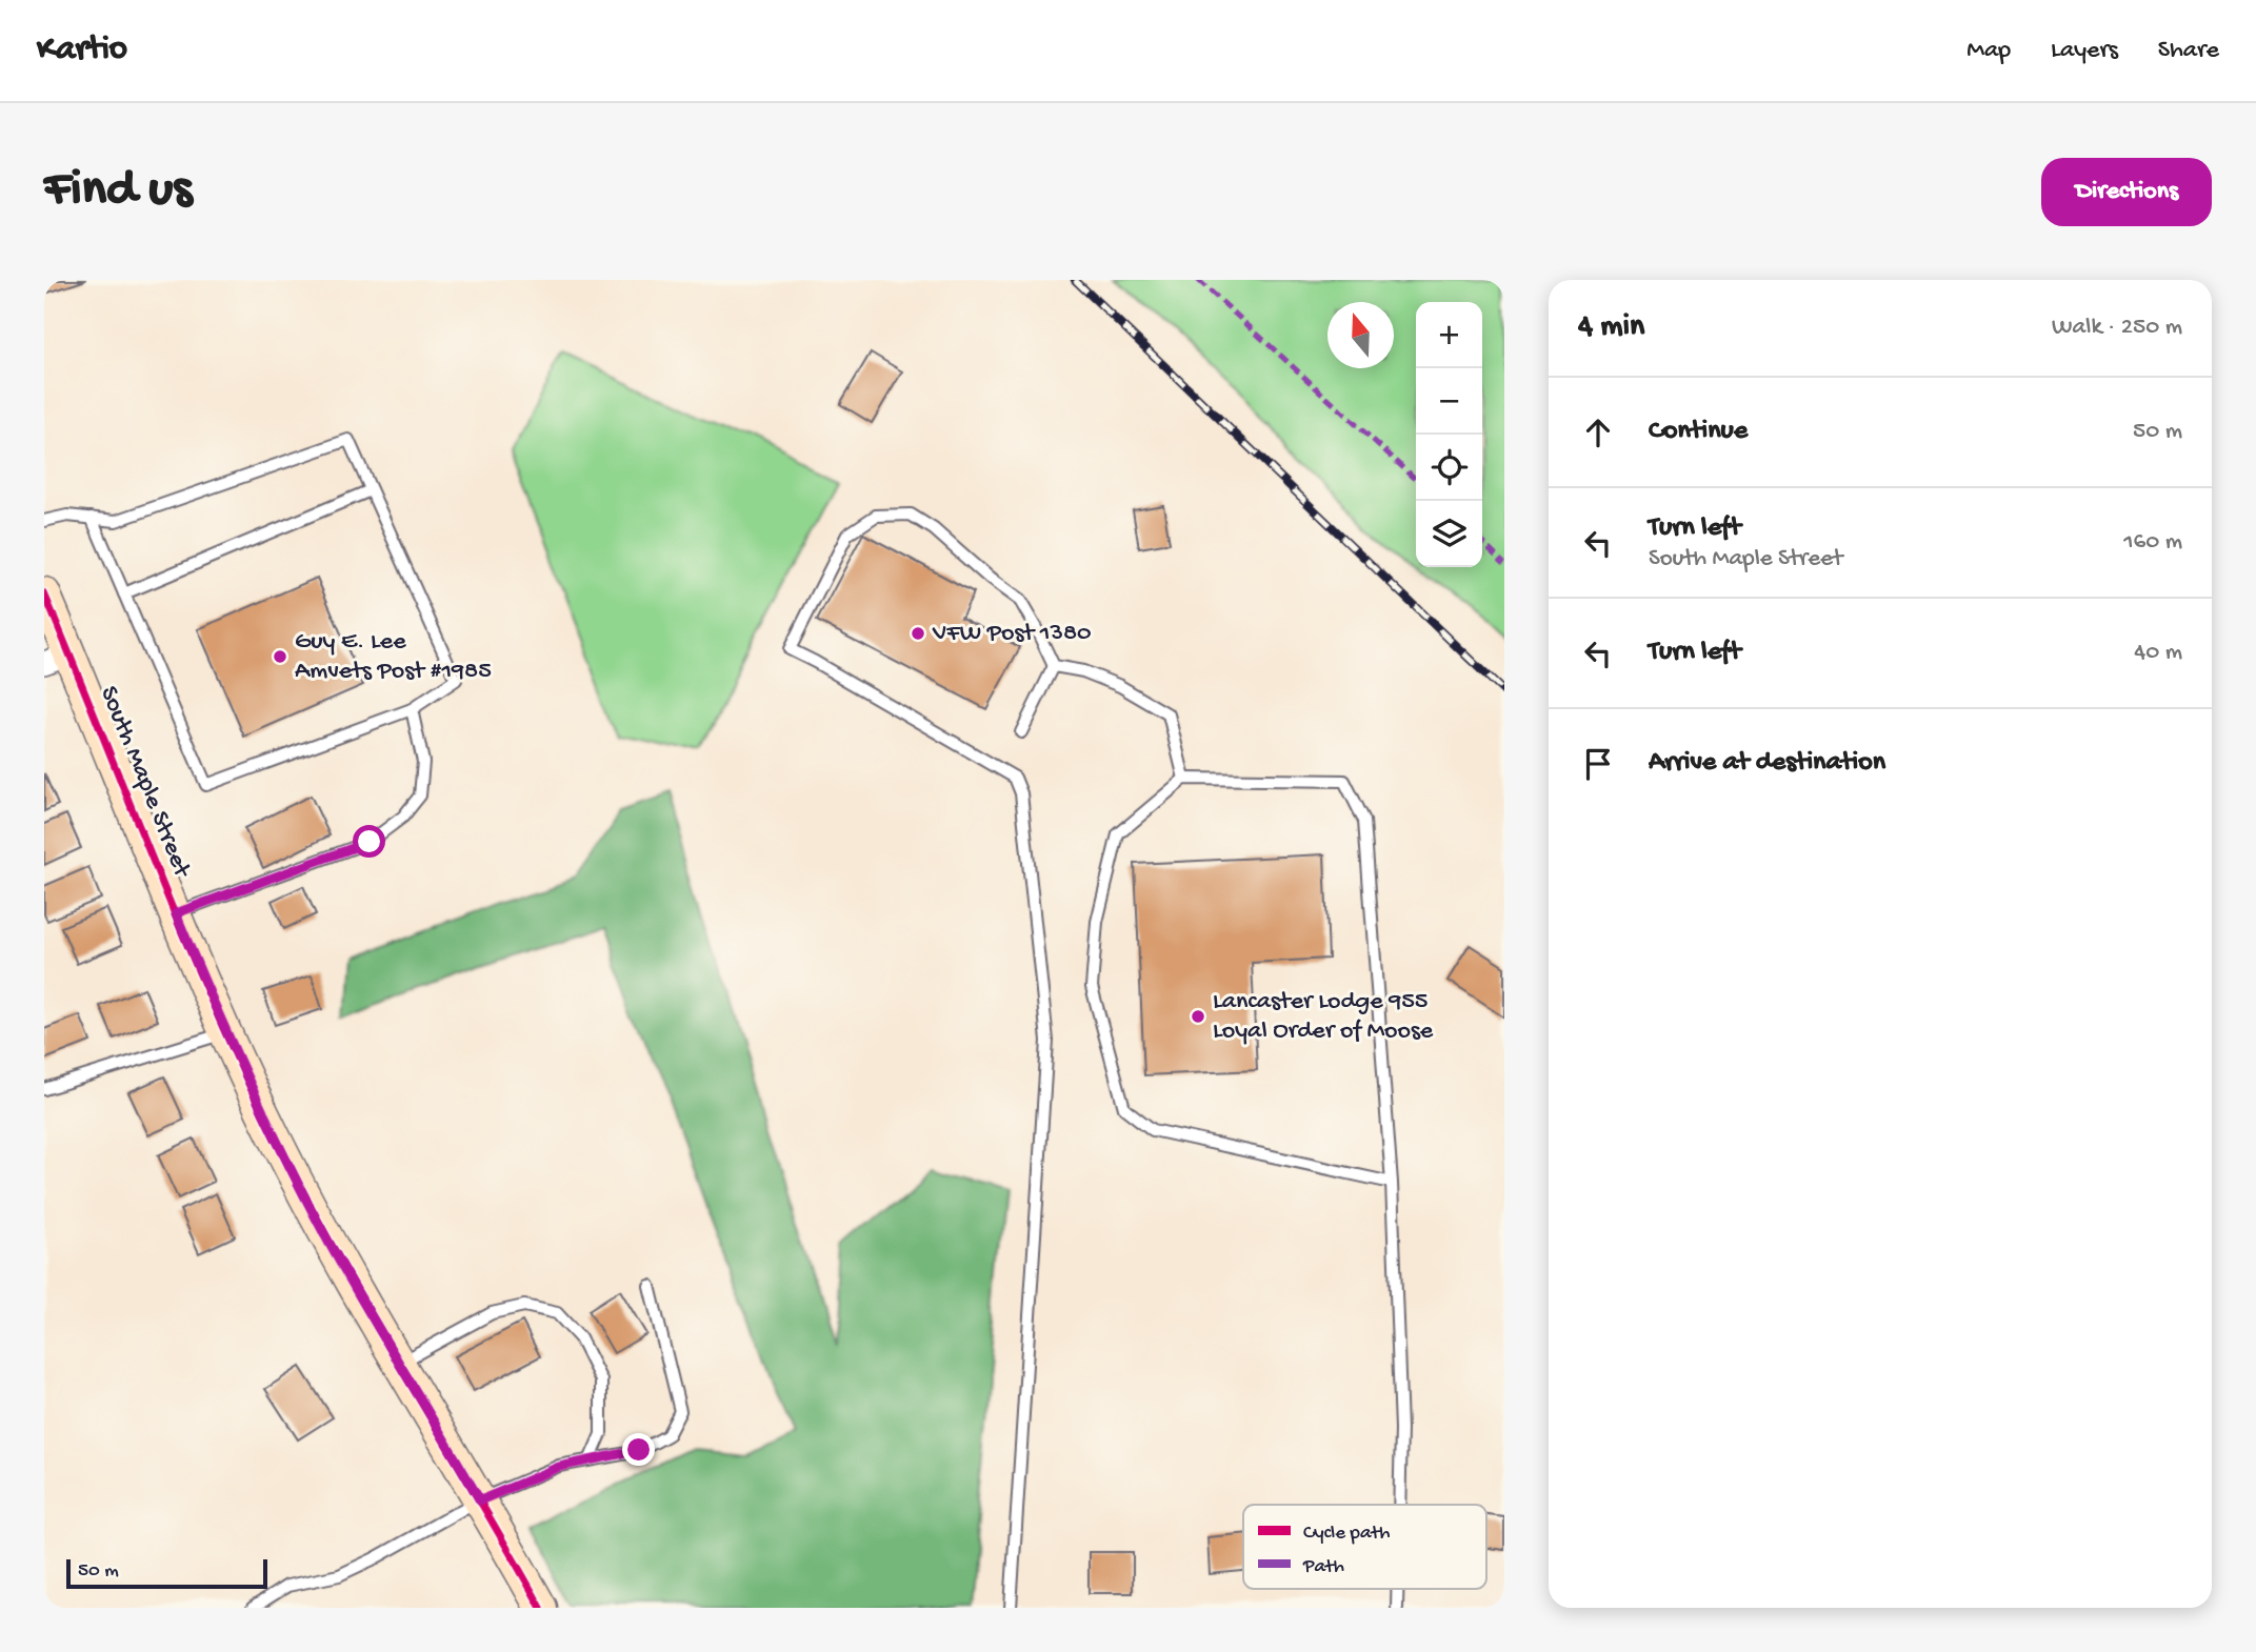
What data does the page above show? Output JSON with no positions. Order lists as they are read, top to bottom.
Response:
{
  "streets": {
    "street": ["South Maple Street"]
  },
  "places": ["VFW Post 1380", "Guy E. Lee Amvets Post #1985", "Lancaster Lodge 955 Loyal Order of Moose"],
  "legend": ["Cycle path", "Path"],
  "scale_bar": "50 m",
  "north": "top",
  "page": {
    "header": "Kartio",
    "nav": ["Map", "Layers", "Share"],
    "buttons": "Directions",
    "title": "Find us",
    "heading": ["4 min", "Walk · 250 m"],
    "map_buttons": ["+", "−"],
    "list": [
      ["Continue", "50 m"],
      ["Turn left", "South Maple Street", "160 m"],
      ["Turn left", "40 m"],
      "Arrive at destination"
    ],
    "scale": "50 m"
  }
}
